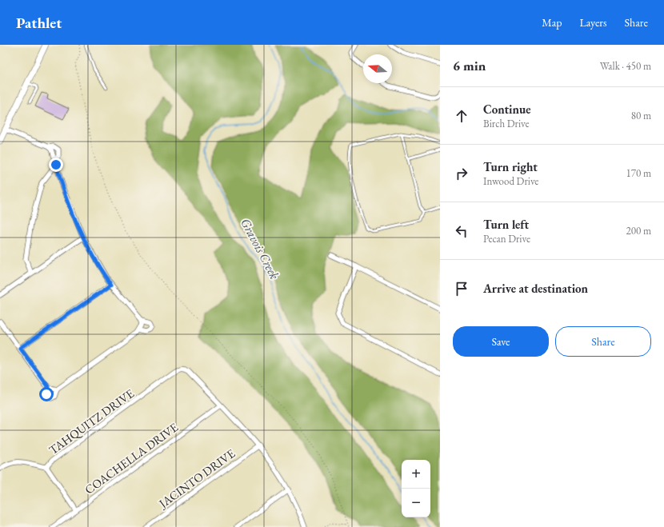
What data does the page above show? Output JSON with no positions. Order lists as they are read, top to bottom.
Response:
{
  "streets": {
    "street": ["TAHQUITZ DRIVE", "COACHELLA DRIVE", "JACINTO DRIVE"]
  },
  "crossings": [
    ["TAHQUITZ DRIVE", "COACHELLA DRIVE"]
  ],
  "water": ["Gravois Creek"],
  "north": "left",
  "page": {
    "header": "Pathlet",
    "nav": ["Map", "Layers", "Share"],
    "heading": ["6 min", "Walk · 450 m"],
    "list": [
      ["Continue", "Birch Drive", "80 m"],
      ["Turn right", "Inwood Drive", "170 m"],
      ["Turn left", "Pecan Drive", "200 m"],
      "Arrive at destination"
    ],
    "buttons": ["Save", "Share"],
    "map_buttons": ["+", "−"]
  }
}
